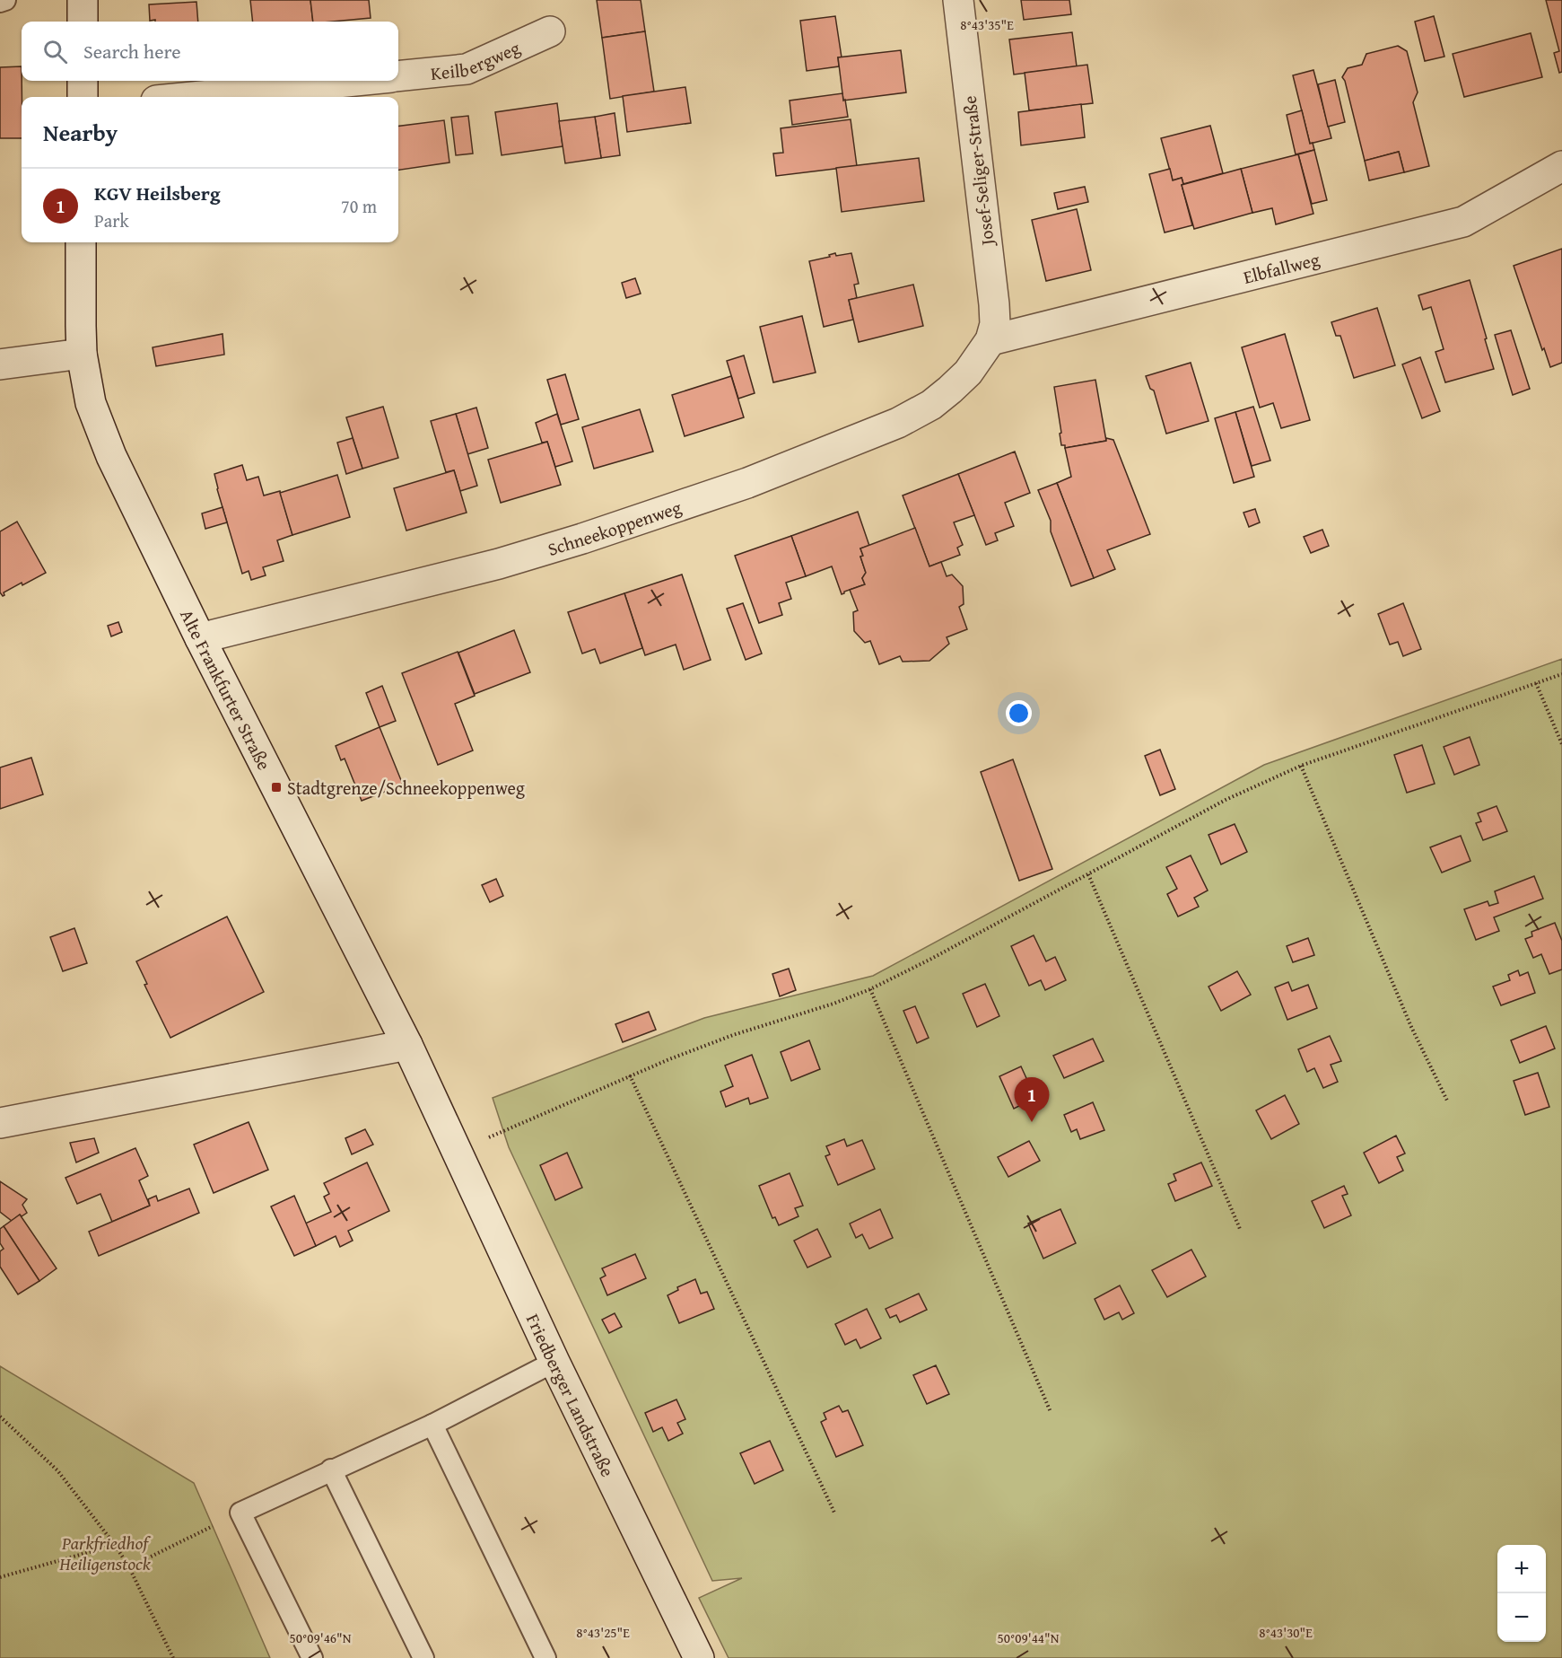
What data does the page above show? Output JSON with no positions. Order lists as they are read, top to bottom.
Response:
{
  "streets": {
    "street": [
      "Keilbergweg",
      "Josef-Seliger-Straße",
      "Elbfallweg",
      "Schneekoppenweg",
      "Alte Frankfurter Straße",
      "Friedberger Landstraße"
    ]
  },
  "crossings": [
    ["Josef-Seliger-Straße", "Elbfallweg"],
    ["Josef-Seliger-Straße", "Schneekoppenweg"],
    ["Elbfallweg", "Schneekoppenweg"],
    ["Schneekoppenweg", "Alte Frankfurter Straße"],
    ["Alte Frankfurter Straße", "Friedberger Landstraße"]
  ],
  "parks": ["Parkfriedhof Heiligenstock"],
  "places": {
    "transit": ["Stadtgrenze/Schneekoppenweg"]
  },
  "page": {
    "search": "Search here",
    "heading": "Nearby",
    "list": [
      {
        "mark": "1",
        "name": "KGV Heilsberg",
        "note": "Park",
        "value": "70 m"
      }
    ],
    "pins": "1",
    "map_buttons": ["+", "−"]
  },
  "coordinates": [
    "8°43'35\"E",
    "8°43'25\"E",
    "8°43'30\"E",
    "50°09'46\"N",
    "50°09'44\"N"
  ]
}
